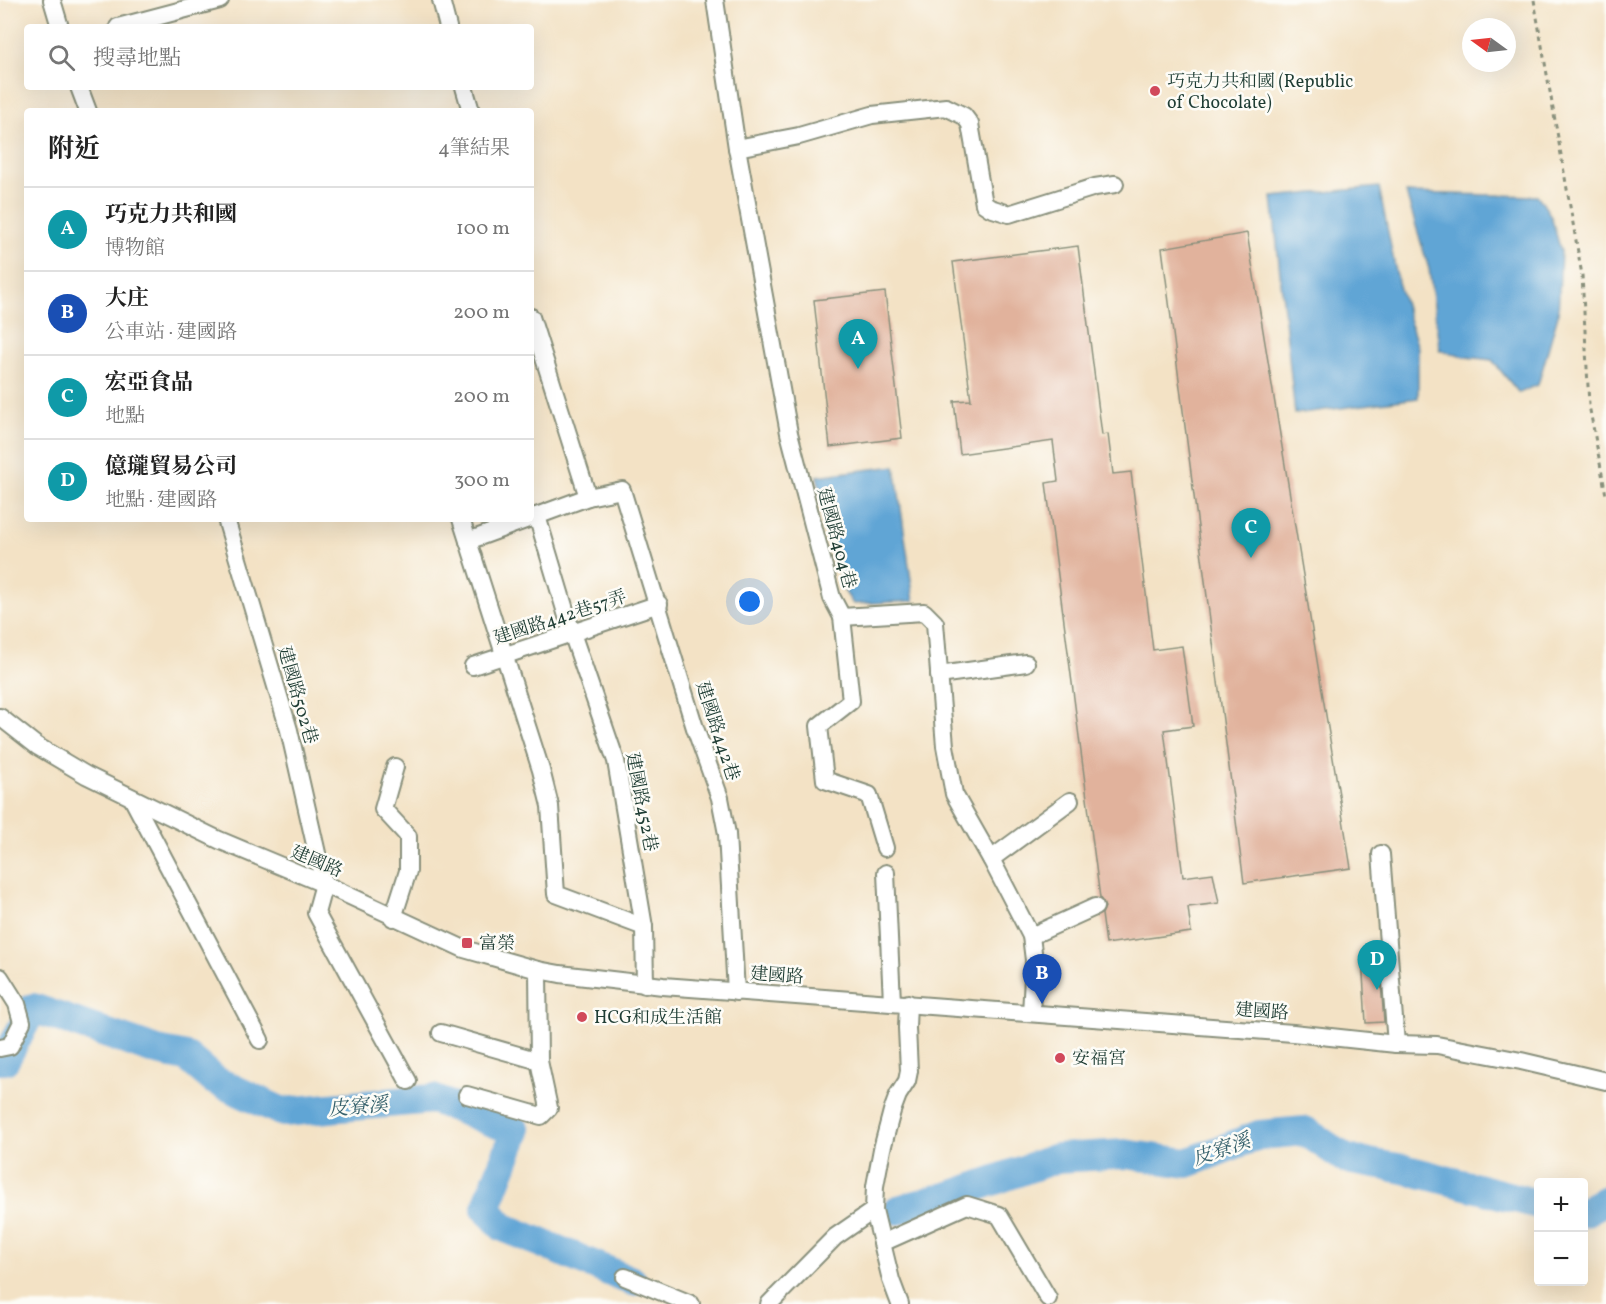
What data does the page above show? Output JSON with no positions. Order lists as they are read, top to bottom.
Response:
{
  "streets": {
    "street": [
      "建國路404巷",
      "建國路442巷57弄",
      "建國路502巷",
      "建國路442巷",
      "建國路452巷",
      "建國路"
    ]
  },
  "crossings": [
    ["建國路404巷", "建國路"],
    ["建國路442巷57弄", "建國路442巷"],
    ["建國路442巷57弄", "建國路452巷"],
    ["建國路502巷", "建國路"],
    ["建國路442巷", "建國路"],
    ["建國路452巷", "建國路"]
  ],
  "water": ["皮寮溪"],
  "places": {
    "other": ["巧克力共和國 (Republic of Chocolate)", "HCG和成生活館", "安福宮"],
    "transit": ["富榮"]
  },
  "north": "left",
  "page": {
    "search": "搜尋地點",
    "heading": ["附近", "4筆結果"],
    "list": [
      {
        "mark": "A",
        "name": "巧克力共和國",
        "note": "博物館",
        "value": "100 m"
      },
      {
        "mark": "B",
        "name": "大庄",
        "note": "公車站 · 建國路",
        "value": "200 m"
      },
      {
        "mark": "C",
        "name": "宏亞食品",
        "note": "地點",
        "value": "200 m"
      },
      {
        "mark": "D",
        "name": "億瓏貿易公司",
        "note": "地點 · 建國路",
        "value": "300 m"
      }
    ],
    "pins": [
      "A",
      "C",
      "D",
      "B"
    ],
    "map_buttons": ["+", "−"]
  }
}
